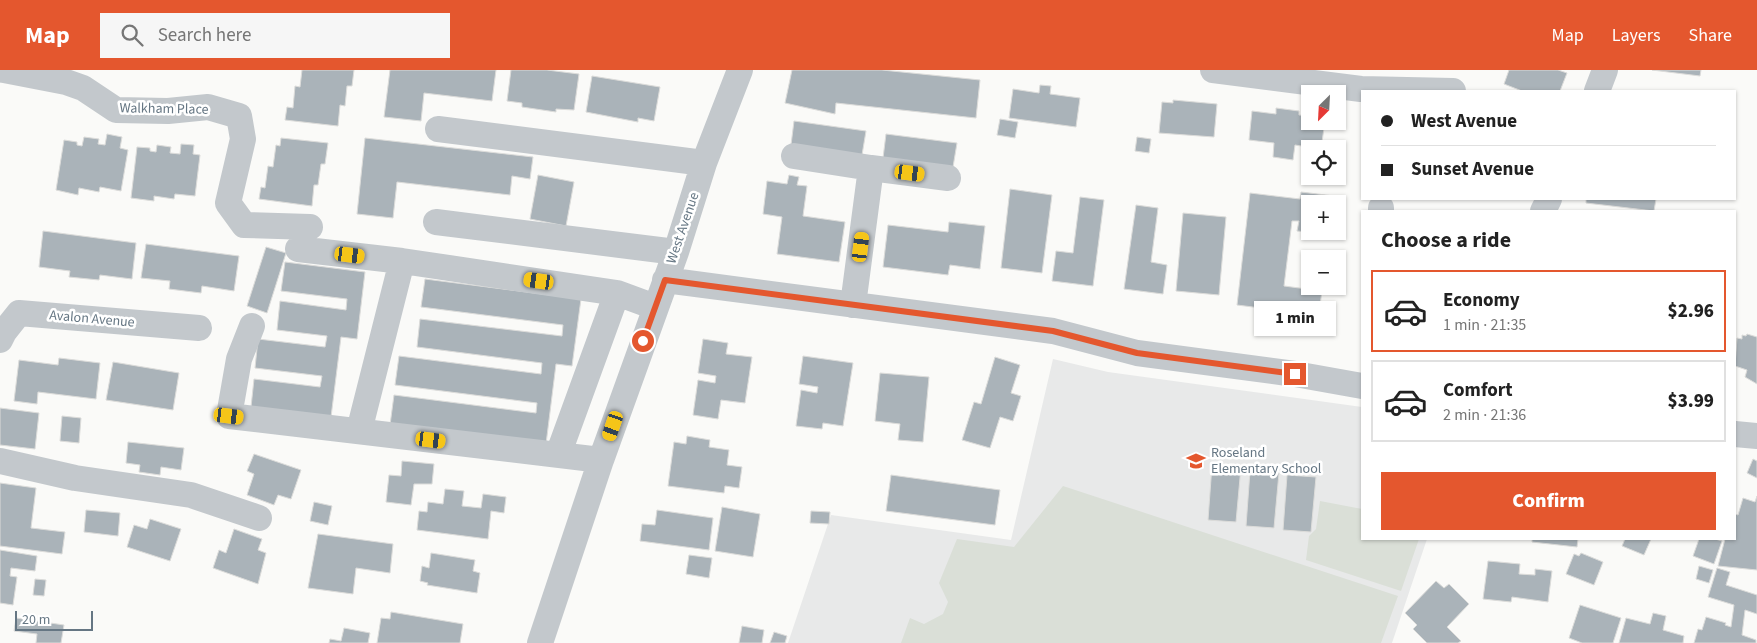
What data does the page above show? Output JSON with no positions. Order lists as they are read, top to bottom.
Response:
{
  "streets": {
    "street": ["Walkham Place", "West Avenue", "Avalon Avenue"]
  },
  "places": {
    "school or university": ["Roseland Elementary School"]
  },
  "scale_bar": "20 m",
  "north": "bottom left",
  "page": {
    "header": "Map",
    "search": "Search here",
    "nav": ["Map", "Layers", "Share"],
    "map_buttons": ["+", "−"],
    "banner": ["West Avenue", "Sunset Avenue"],
    "heading": "Choose a ride",
    "list": [
      {
        "name": "Economy",
        "note": "1 min · 21:35",
        "value": "$2.96"
      },
      {
        "name": "Comfort",
        "note": "2 min · 21:36",
        "value": "$3.99"
      }
    ],
    "bubble": "1 min",
    "buttons": "Confirm",
    "scale": "20 m"
  }
}
